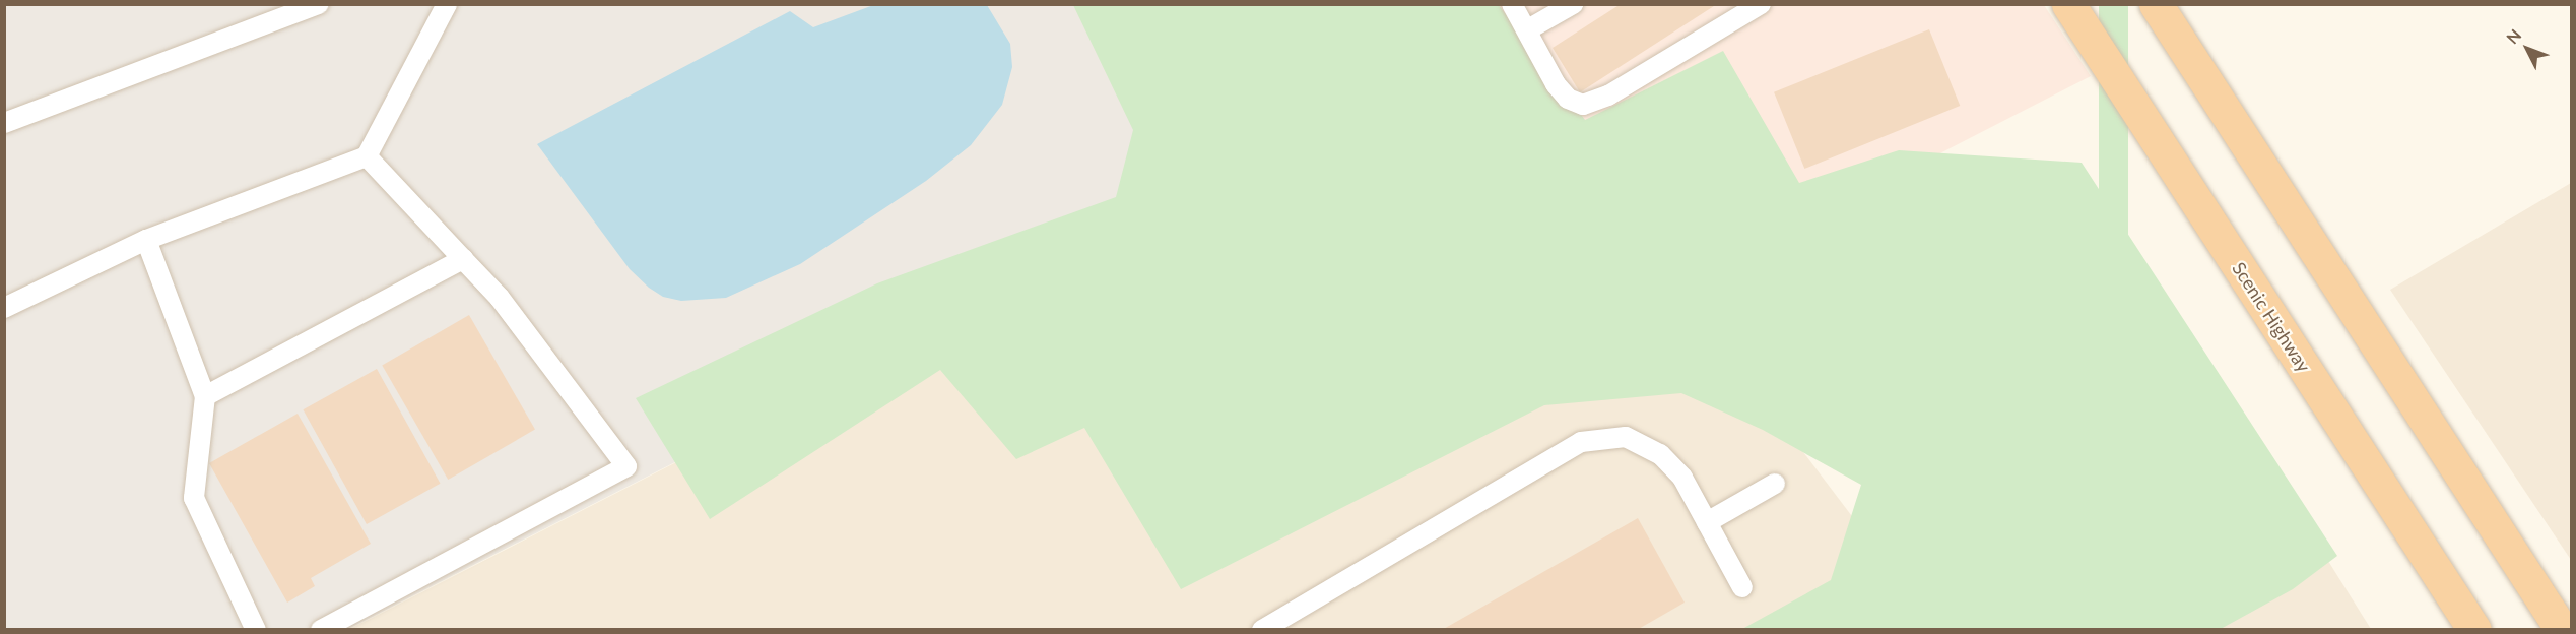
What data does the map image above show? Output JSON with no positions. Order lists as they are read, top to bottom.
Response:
{
  "streets": {
    "highway": ["Scenic Highway"]
  },
  "north": "top left"
}
